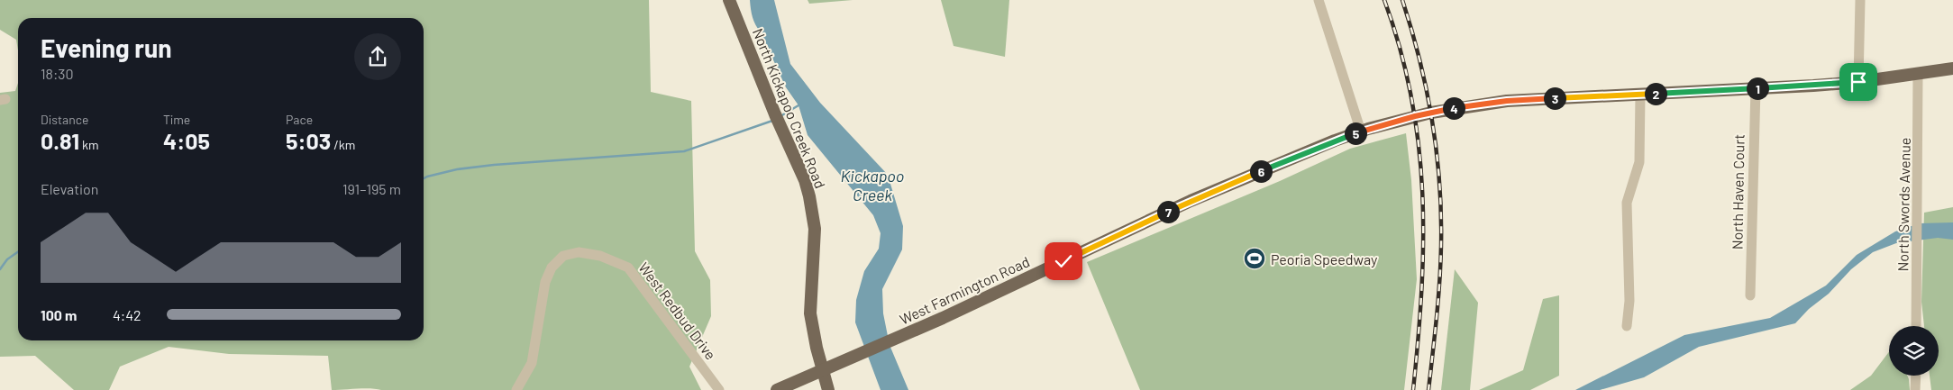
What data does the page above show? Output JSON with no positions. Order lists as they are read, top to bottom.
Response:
{
  "streets": {
    "main road": ["North Kickapoo Creek Road", "West Farmington Road"],
    "street": ["North Haven Court", "North Swords Avenue", "West Redbud Drive"]
  },
  "crossings": [
    ["North Kickapoo Creek Road", "West Farmington Road"],
    ["North Haven Court", "West Farmington Road"],
    ["North Swords Avenue", "West Farmington Road"]
  ],
  "water": ["Kickapoo Creek"],
  "places": {
    "sports": ["Peoria Speedway"]
  },
  "page": {
    "heading": ["Evening run", "18:30"],
    "pins": [
      "1",
      "2",
      "3",
      "4",
      "5",
      "6",
      "7"
    ],
    "stats": [
      ["Distance", "0.81 km"],
      ["Time", "4:05"],
      ["Pace", "5:03 /km"]
    ],
    "chart": ["Elevation", "191–195 m"],
    "list": [
      {
        "name": "100 m",
        "note": "4:42"
      }
    ]
  }
}
